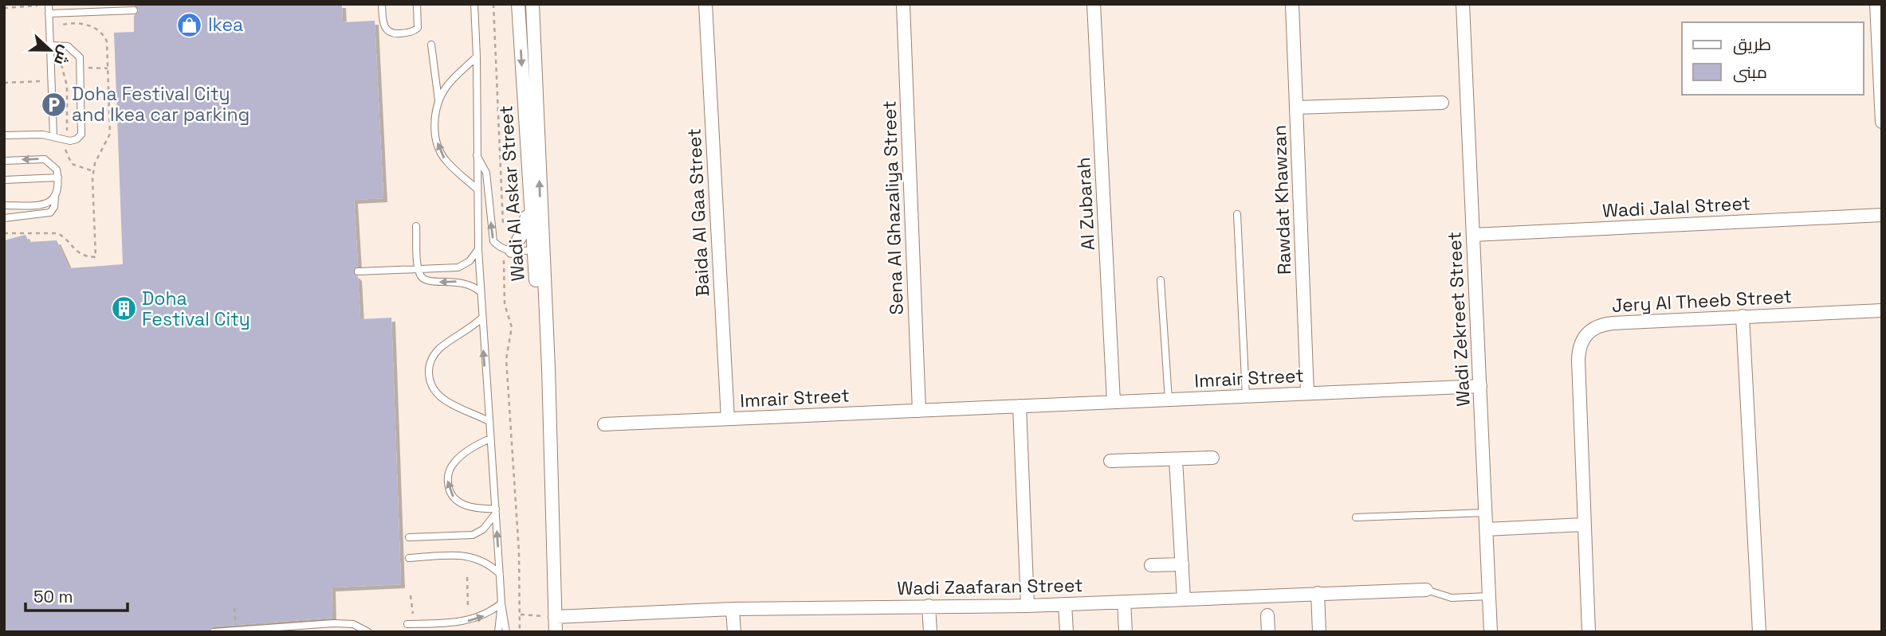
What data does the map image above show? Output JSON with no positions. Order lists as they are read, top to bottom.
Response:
{
  "streets": {
    "street": [
      "Wadi Al Askar Street",
      "Rawdat Khawzan",
      "Al Zubarah",
      "Wadi Jalal Street",
      "Sena Al Ghazaliya Street",
      "Baida Al Gaa Street",
      "Jery Al Theeb Street",
      "Wadi Zekreet Street",
      "Imrair Street",
      "Wadi Zaafaran Street"
    ]
  },
  "crossings": [
    ["Wadi Al Askar Street", "Wadi Zaafaran Street"],
    ["Rawdat Khawzan", "Imrair Street"],
    ["Al Zubarah", "Imrair Street"],
    ["Wadi Jalal Street", "Wadi Zekreet Street"],
    ["Sena Al Ghazaliya Street", "Imrair Street"],
    ["Baida Al Gaa Street", "Imrair Street"],
    ["Wadi Zekreet Street", "Imrair Street"]
  ],
  "places": {
    "shop": ["Ikea"],
    "parking": ["Doha Festival City and Ikea car parking"],
    "building": ["Doha Festival City"]
  },
  "legend": ["طريق", "مبنى"],
  "scale_bar": "50 m",
  "north": "right"
}
